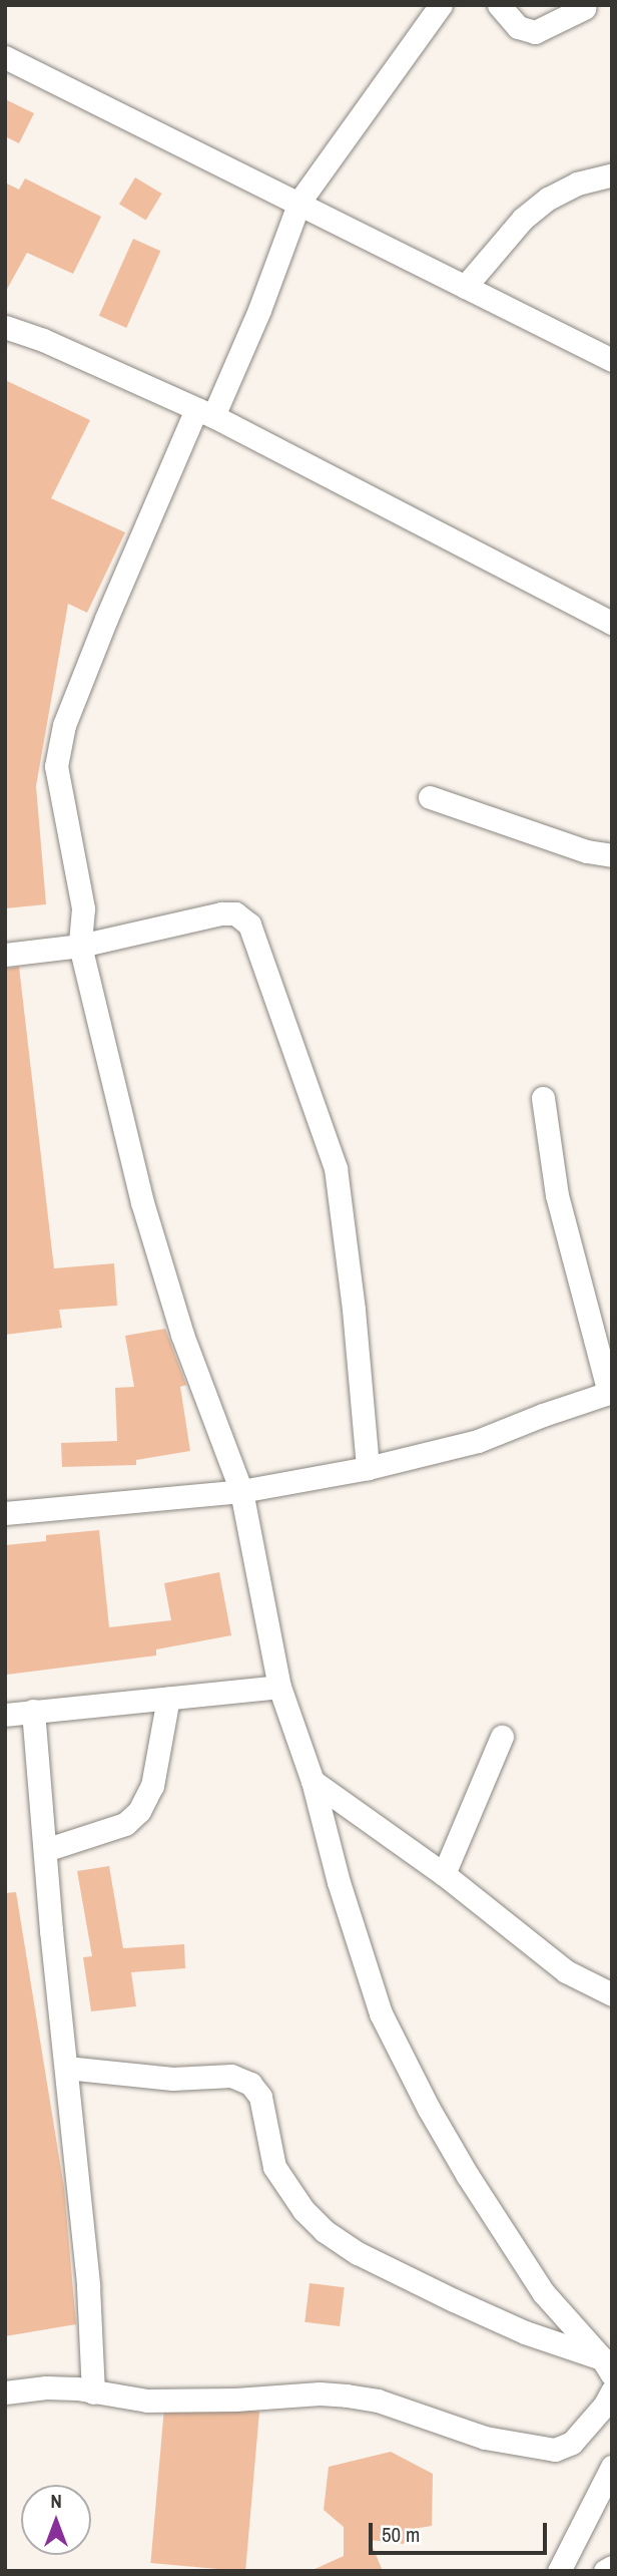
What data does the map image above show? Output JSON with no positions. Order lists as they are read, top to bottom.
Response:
{
  "scale_bar": "50 m",
  "north": "top"
}
